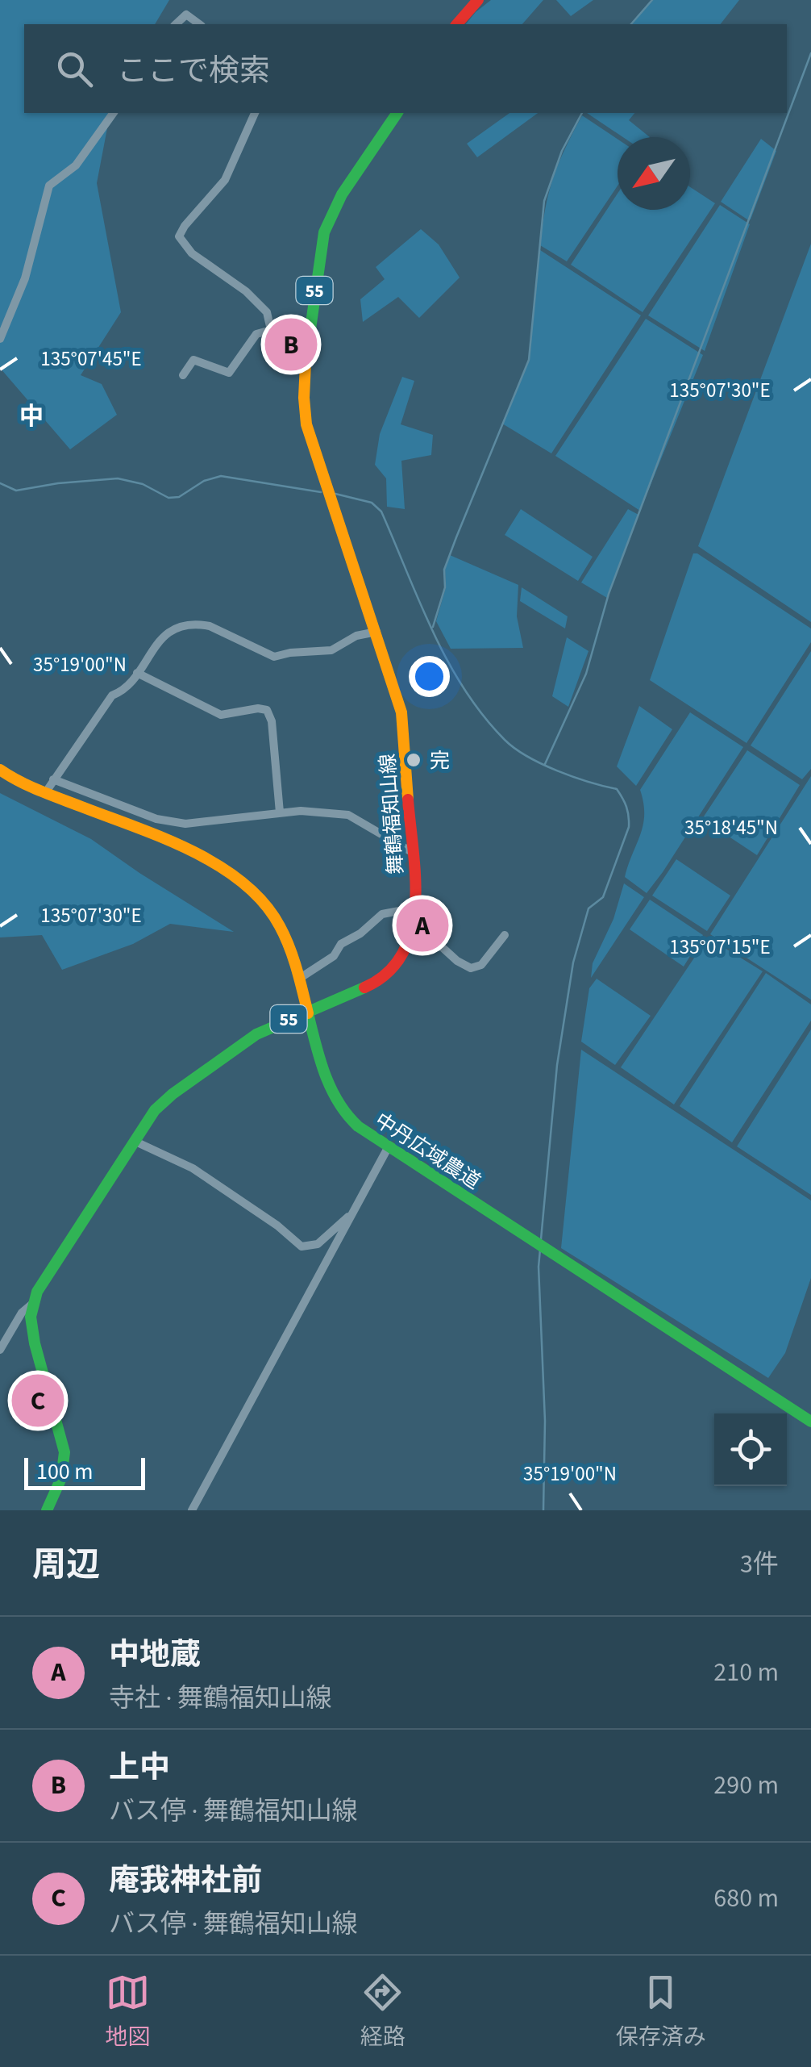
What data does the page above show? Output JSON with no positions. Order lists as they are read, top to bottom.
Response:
{
  "streets": {
    "main road": ["55", "舞鶴福知山線", "中丹広域農道"]
  },
  "crossings": [
    ["舞鶴福知山線", "中丹広域農道"]
  ],
  "districts": ["中"],
  "places": ["完"],
  "scale_bar": "100 m",
  "north": "bottom left",
  "page": {
    "search": "ここで検索",
    "pins": ["B", "A", "C"],
    "scale": "100 m",
    "heading": ["周辺", "3件"],
    "list": [
      {
        "mark": "A",
        "name": "中地蔵",
        "note": "寺社 · 舞鶴福知山線",
        "value": "210 m"
      },
      {
        "mark": "B",
        "name": "上中",
        "note": "バス停 · 舞鶴福知山線",
        "value": "290 m"
      },
      {
        "mark": "C",
        "name": "庵我神社前",
        "note": "バス停 · 舞鶴福知山線",
        "value": "680 m"
      }
    ],
    "nav": ["地図", "経路", "保存済み"]
  },
  "coordinates": [
    "135°07'45\"E",
    "135°07'30\"E",
    "35°19'00\"N",
    "35°18'45\"N",
    "135°07'15\"E"
  ]
}
